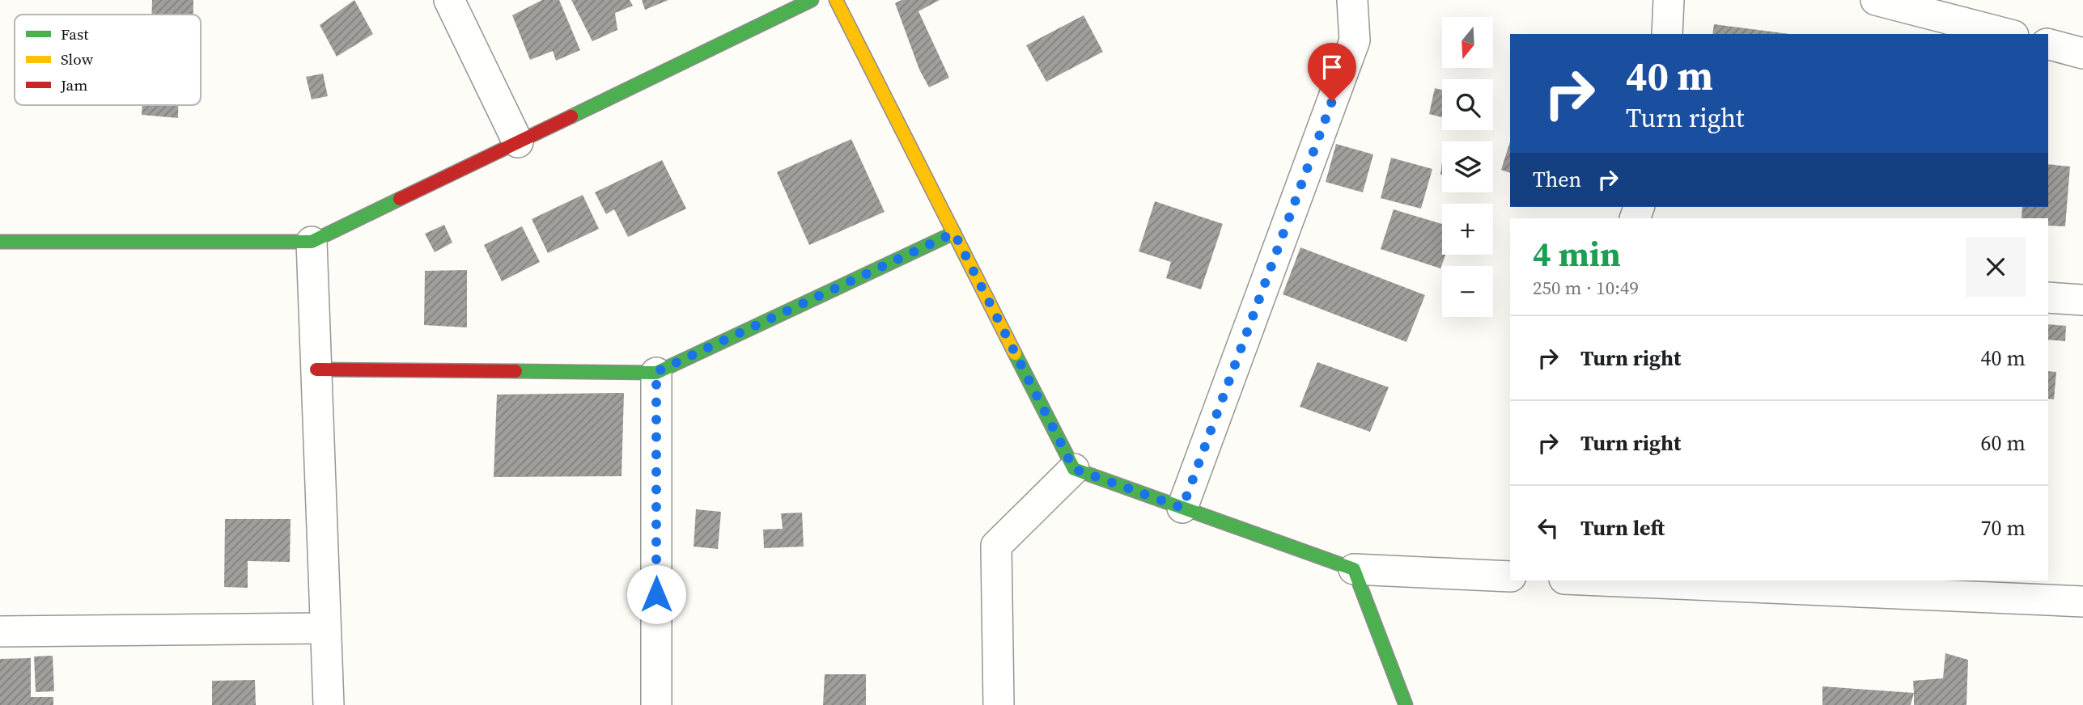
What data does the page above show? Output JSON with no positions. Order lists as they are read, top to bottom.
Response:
{
  "legend": ["Fast", "Slow", "Jam"],
  "north": "bottom",
  "page": {
    "map_buttons": ["+", "−"],
    "turn": ["40 m", "Turn right"],
    "then": "Then",
    "heading": ["4 min", "250 m · 10:49"],
    "list": [
      {
        "name": "Turn right",
        "value": "40 m"
      },
      {
        "name": "Turn right",
        "value": "60 m"
      },
      {
        "name": "Turn left",
        "value": "70 m"
      }
    ]
  }
}
